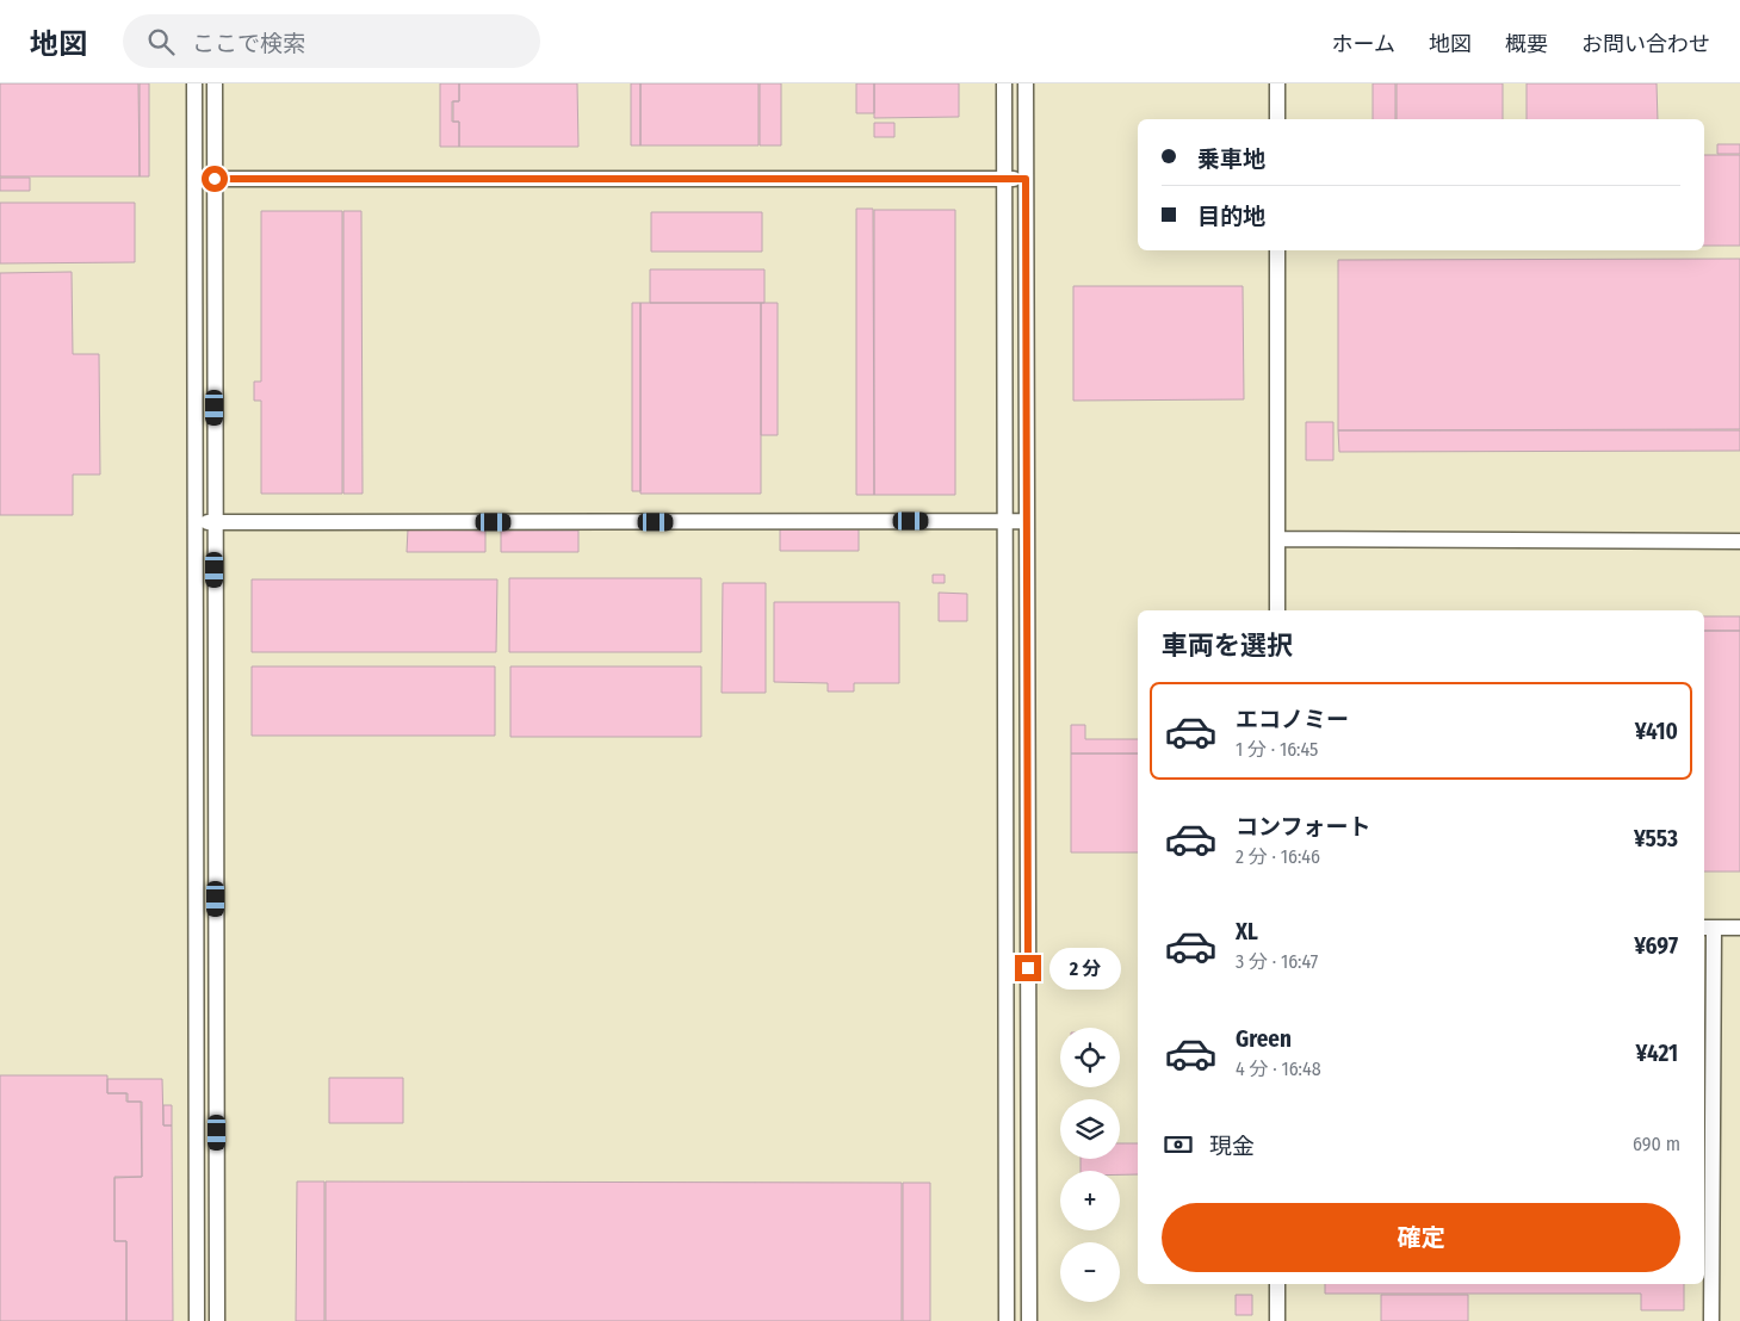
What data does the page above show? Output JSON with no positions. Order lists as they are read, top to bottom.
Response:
{
  "page": {
    "header": "地図",
    "search": "ここで検索",
    "nav": [
      "ホーム",
      "地図",
      "概要",
      "お問い合わせ"
    ],
    "banner": ["乗車地", "目的地"],
    "heading": "車両を選択",
    "list": [
      {
        "name": "エコノミー",
        "note": "1 分 · 16:45",
        "value": "¥410"
      },
      {
        "name": "コンフォート",
        "note": "2 分 · 16:46",
        "value": "¥553"
      },
      {
        "name": "XL",
        "note": "3 分 · 16:47",
        "value": "¥697"
      },
      {
        "name": "Green",
        "note": "4 分 · 16:48",
        "value": "¥421"
      }
    ],
    "bubble": "2 分",
    "map_buttons": ["+", "−"],
    "pay": ["現金", "690 m"],
    "buttons": "確定"
  }
}
